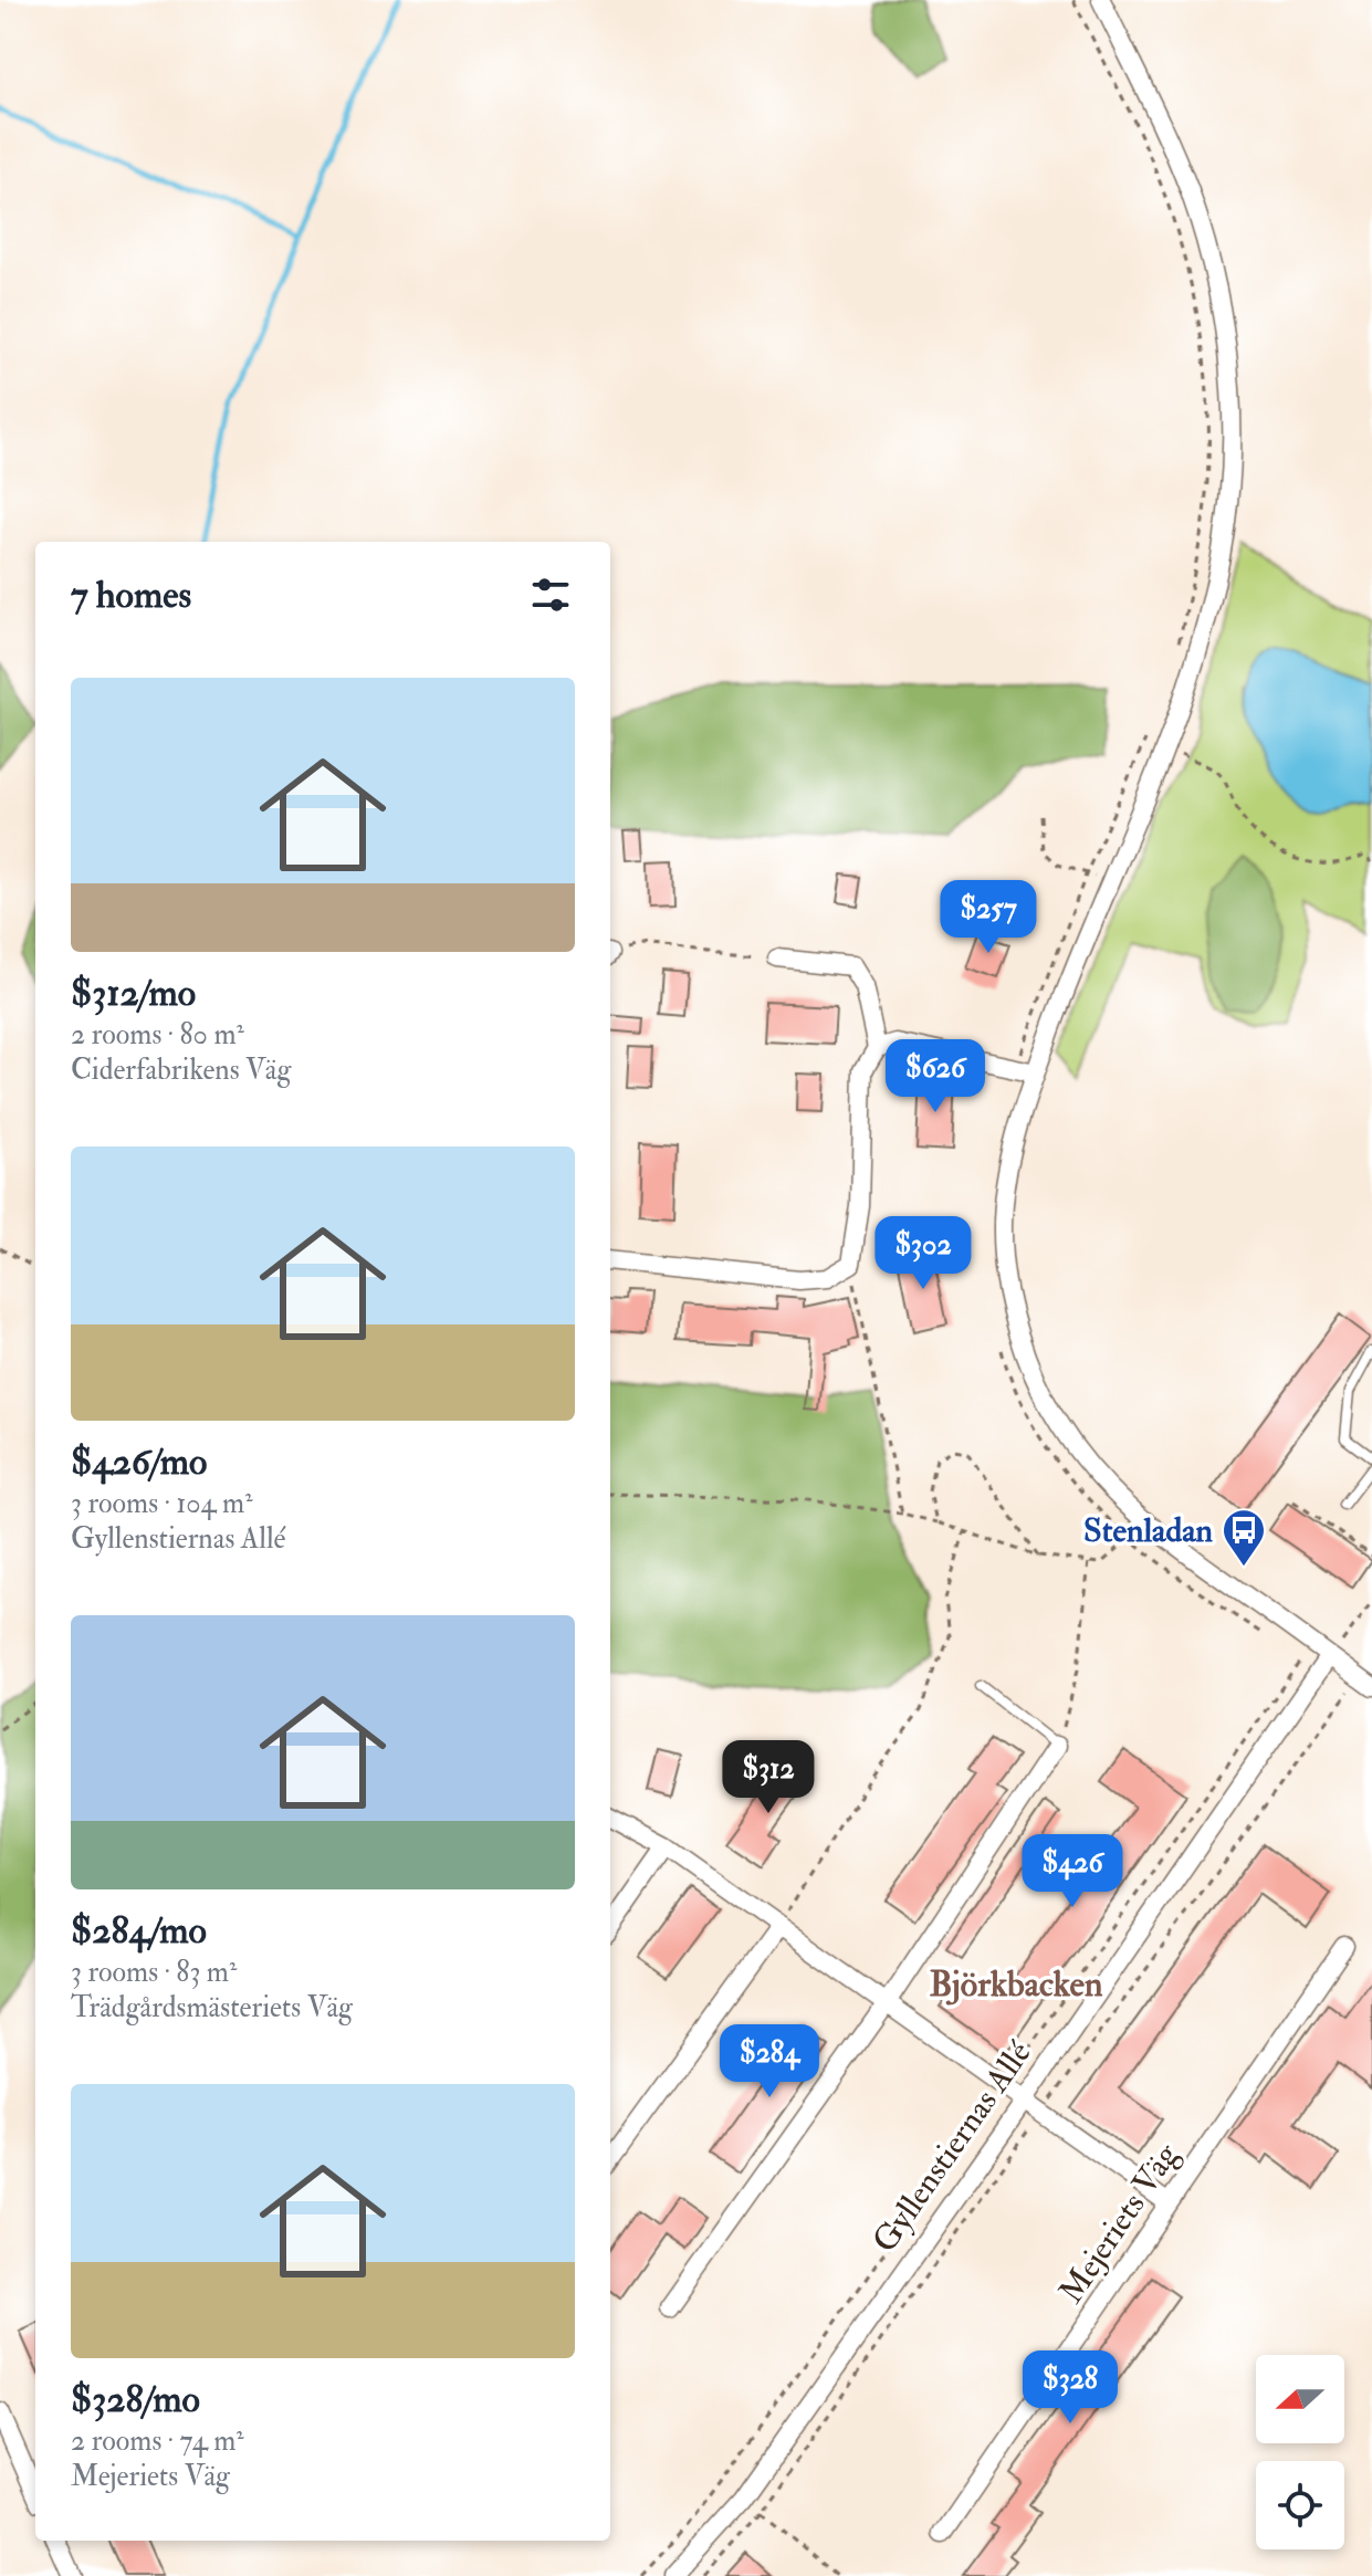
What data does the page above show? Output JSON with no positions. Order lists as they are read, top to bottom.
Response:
{
  "streets": {
    "street": ["Gyllenstiernas Allé", "Mejeriets Väg"]
  },
  "districts": ["Björkbacken"],
  "places": {
    "bus stop": ["Stenladan"]
  },
  "north": "left",
  "page": {
    "heading": "7 homes",
    "list": [
      {
        "name": "$312/mo",
        "note": "2 rooms · 80 m² · Ciderfabrikens Väg"
      },
      {
        "name": "$426/mo",
        "note": "3 rooms · 104 m² · Gyllenstiernas Allé"
      },
      {
        "name": "$284/mo",
        "note": "3 rooms · 83 m² · Trädgårdsmästeriets Väg"
      },
      {
        "name": "$328/mo",
        "note": "2 rooms · 74 m² · Mejeriets Väg"
      }
    ],
    "price": [
      "$257",
      "$626",
      "$302",
      "$312",
      "$426",
      "$284",
      "$328"
    ]
  }
}
